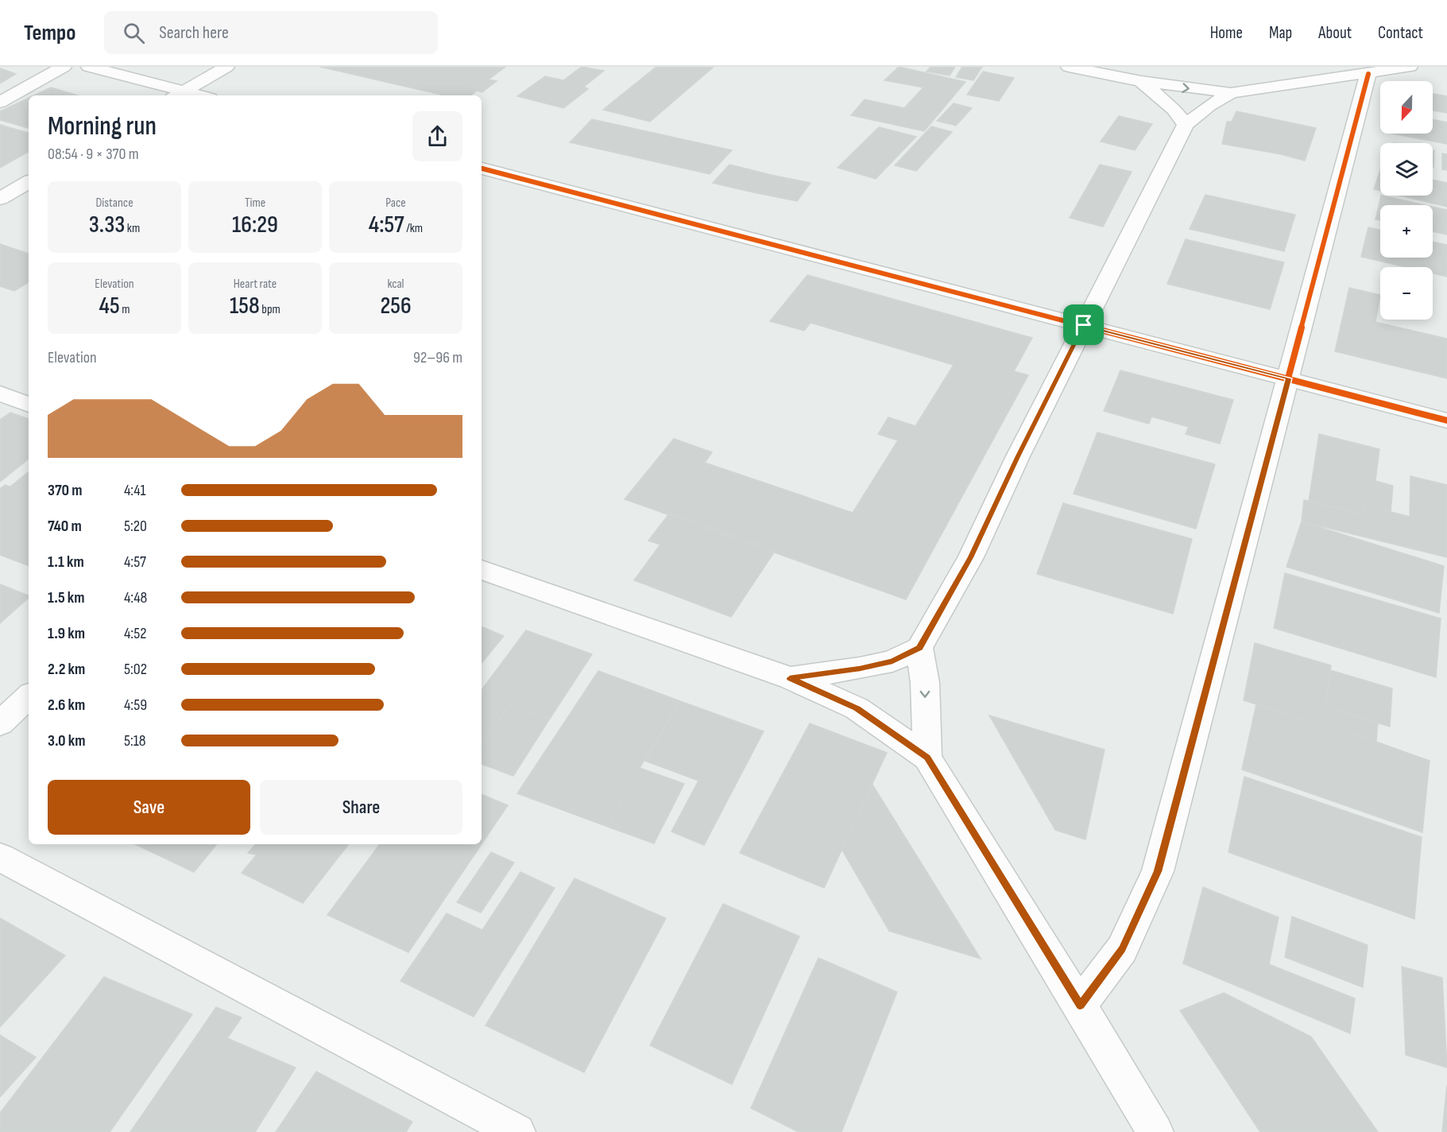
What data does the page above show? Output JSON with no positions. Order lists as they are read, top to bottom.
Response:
{
  "north": "bottom",
  "page": {
    "header": "Tempo",
    "search": "Search here",
    "nav": [
      "Home",
      "Map",
      "About",
      "Contact"
    ],
    "map_buttons": ["+", "−"],
    "heading": ["Morning run", "08:54 · 9 × 370 m"],
    "stats": [
      ["Distance", "3.33 km"],
      ["Time", "16:29"],
      ["Pace", "4:57 /km"],
      ["Elevation", "45 m"],
      ["Heart rate", "158 bpm"],
      ["kcal", "256"]
    ],
    "chart": ["Elevation", "92–96 m"],
    "list": [
      {
        "name": "370 m",
        "note": "4:41"
      },
      {
        "name": "740 m",
        "note": "5:20"
      },
      {
        "name": "1.1 km",
        "note": "4:57"
      },
      {
        "name": "1.5 km",
        "note": "4:48"
      },
      {
        "name": "1.9 km",
        "note": "4:52"
      },
      {
        "name": "2.2 km",
        "note": "5:02"
      },
      {
        "name": "2.6 km",
        "note": "4:59"
      },
      {
        "name": "3.0 km",
        "note": "5:18"
      }
    ],
    "buttons": ["Save", "Share"]
  }
}
